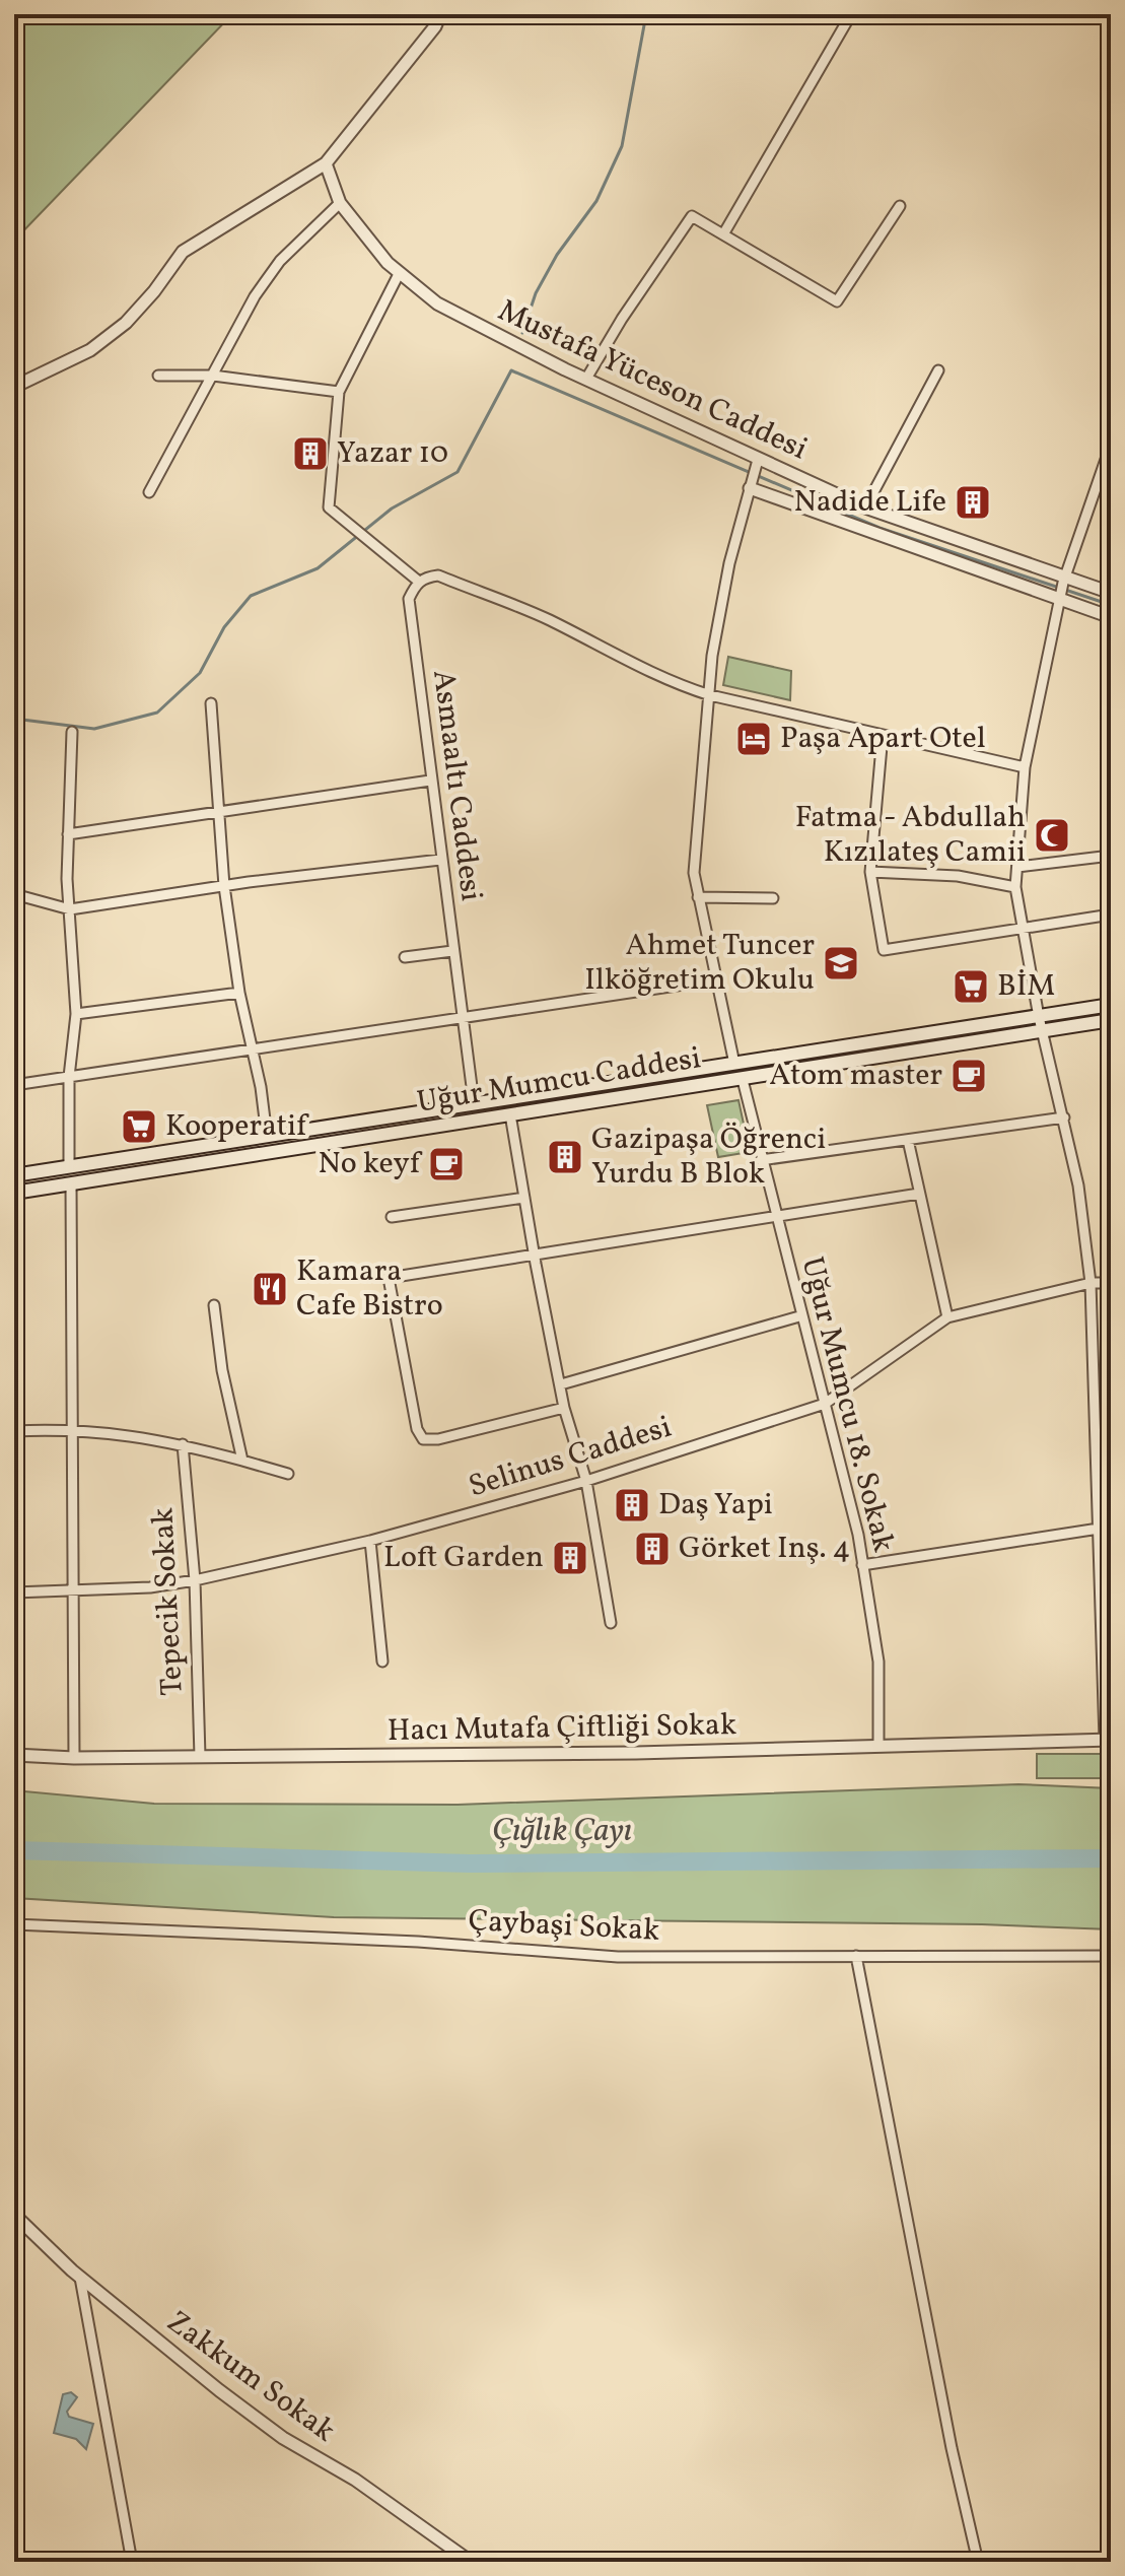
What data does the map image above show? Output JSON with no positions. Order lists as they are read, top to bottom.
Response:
{
  "streets": {
    "main road": ["Uğur Mumcu Caddesi"],
    "street": [
      "Mustafa Yüceson Caddesi",
      "Asmaaltı Caddesi",
      "Uğur Mumcu 18. Sokak",
      "Selinus Caddesi",
      "Tepecik Sokak",
      "Hacı Mutafa Çiftliği Sokak",
      "Çaybaşi Sokak",
      "Zakkum Sokak"
    ]
  },
  "crossings": [
    ["Asmaaltı Caddesi", "Uğur Mumcu Caddesi"],
    ["Uğur Mumcu Caddesi", "Uğur Mumcu 18. Sokak"],
    ["Uğur Mumcu 18. Sokak", "Selinus Caddesi"],
    ["Uğur Mumcu 18. Sokak", "Hacı Mutafa Çiftliği Sokak"],
    ["Selinus Caddesi", "Tepecik Sokak"],
    ["Tepecik Sokak", "Hacı Mutafa Çiftliği Sokak"]
  ],
  "water": ["Çığlık Çayı"],
  "places": {
    "building": [
      "Yazar 10",
      "Nadide Life",
      "Gazipaşa Öğrenci Yurdu B Blok",
      "Daş Yapi",
      "Görket Inş. 4",
      "Loft Garden"
    ],
    "hotel": ["Paşa Apart Otel"],
    "mosque": ["Fatma - Abdullah Kızılateş Camii"],
    "school or university": ["Ahmet Tuncer Ilköğretim Okulu"],
    "supermarket": ["BİM", "Kooperatif"],
    "cafe": ["Atom master", "No keyf"],
    "restaurant": ["Kamara Cafe Bistro"]
  }
}
